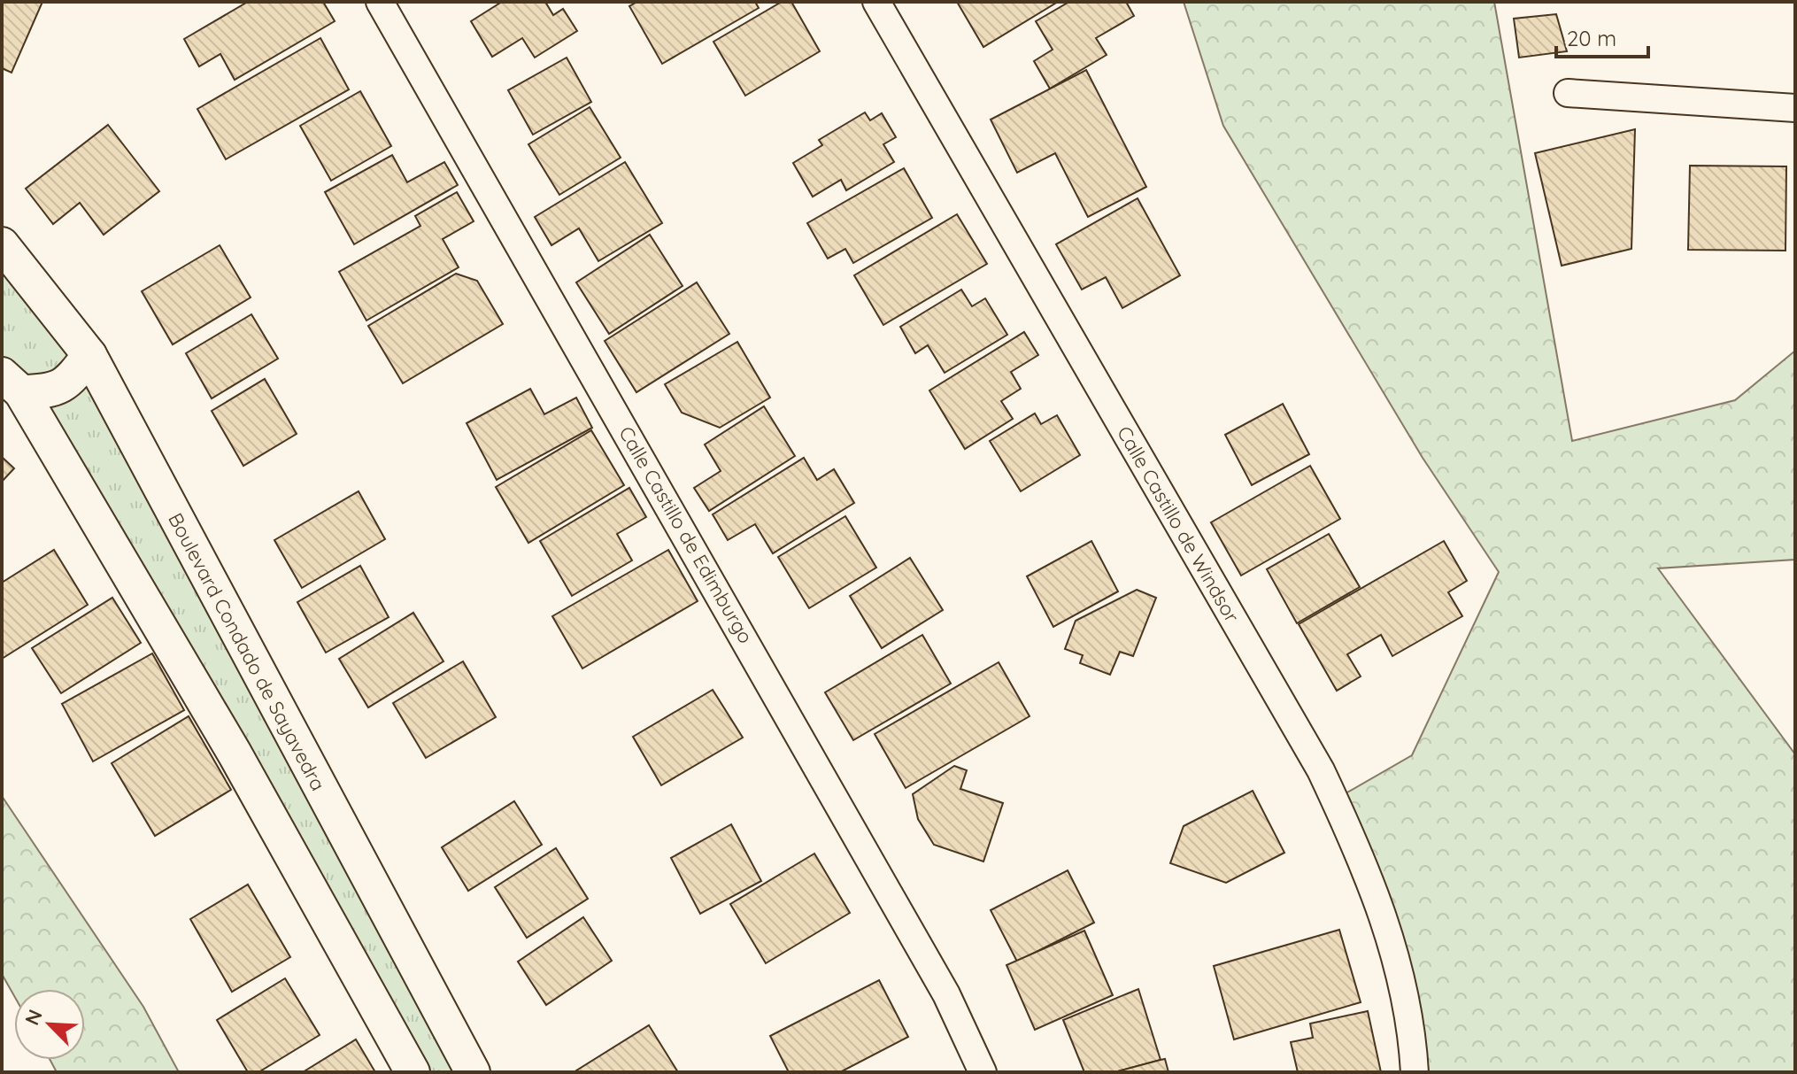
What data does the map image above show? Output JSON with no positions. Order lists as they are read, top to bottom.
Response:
{
  "streets": {
    "street": ["Calle Castillo de Windsor", "Calle Castillo de Edimburgo", "Boulevard Condado de Sayavedra"]
  },
  "scale_bar": "20 m",
  "north": "top left"
}
